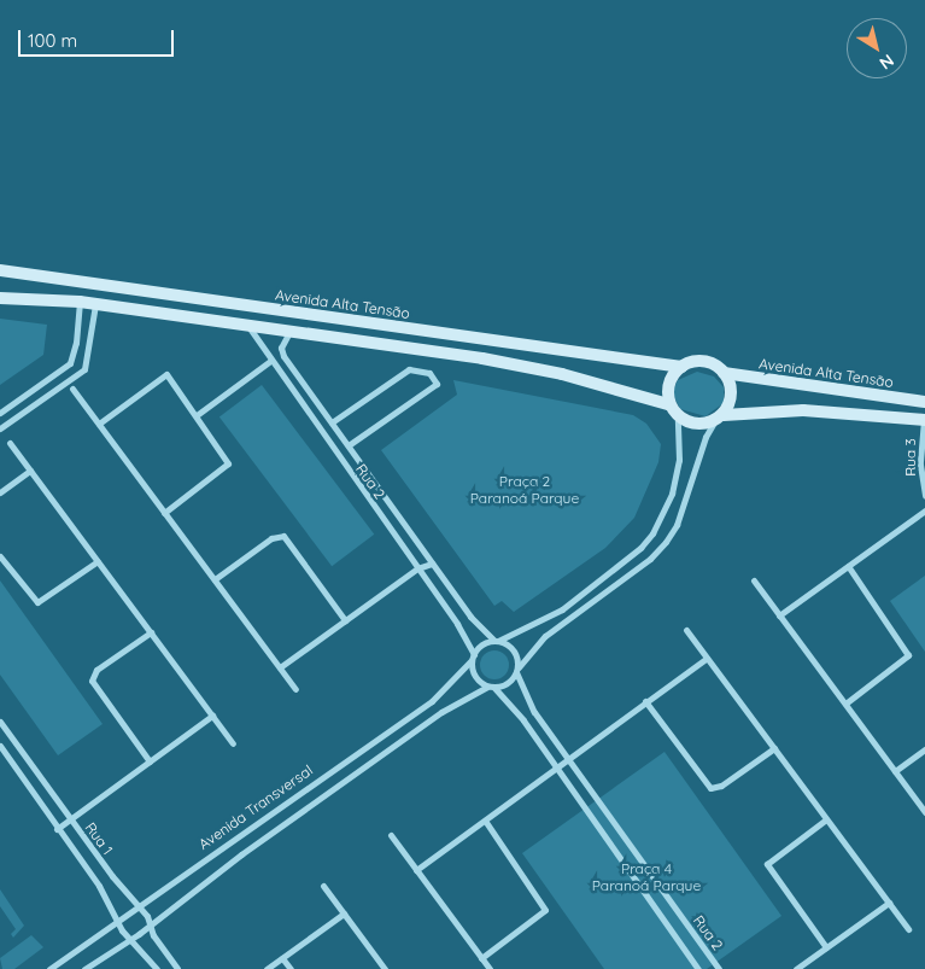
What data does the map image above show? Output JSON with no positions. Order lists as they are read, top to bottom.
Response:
{
  "streets": {
    "street": [
      "Avenida Alta Tensão",
      "Avenida Alta Tensāo",
      "Rua 3",
      "Rua 2",
      "Avenida Transversal",
      "Rua 1"
    ]
  },
  "crossings": [
    ["Avenida Alta Tensão", "Avenida Alta Tensāo"],
    ["Avenida Alta Tensão", "Avenida Transversal"],
    ["Avenida Alta Tensāo", "Avenida Transversal"],
    ["Rua 2", "Avenida Transversal"],
    ["Avenida Transversal", "Rua 1"]
  ],
  "parks": ["Praça 2 Paranoá Parque", "Praça 4 Paranoá Parque"],
  "scale_bar": "100 m",
  "north": "bottom right"
}
